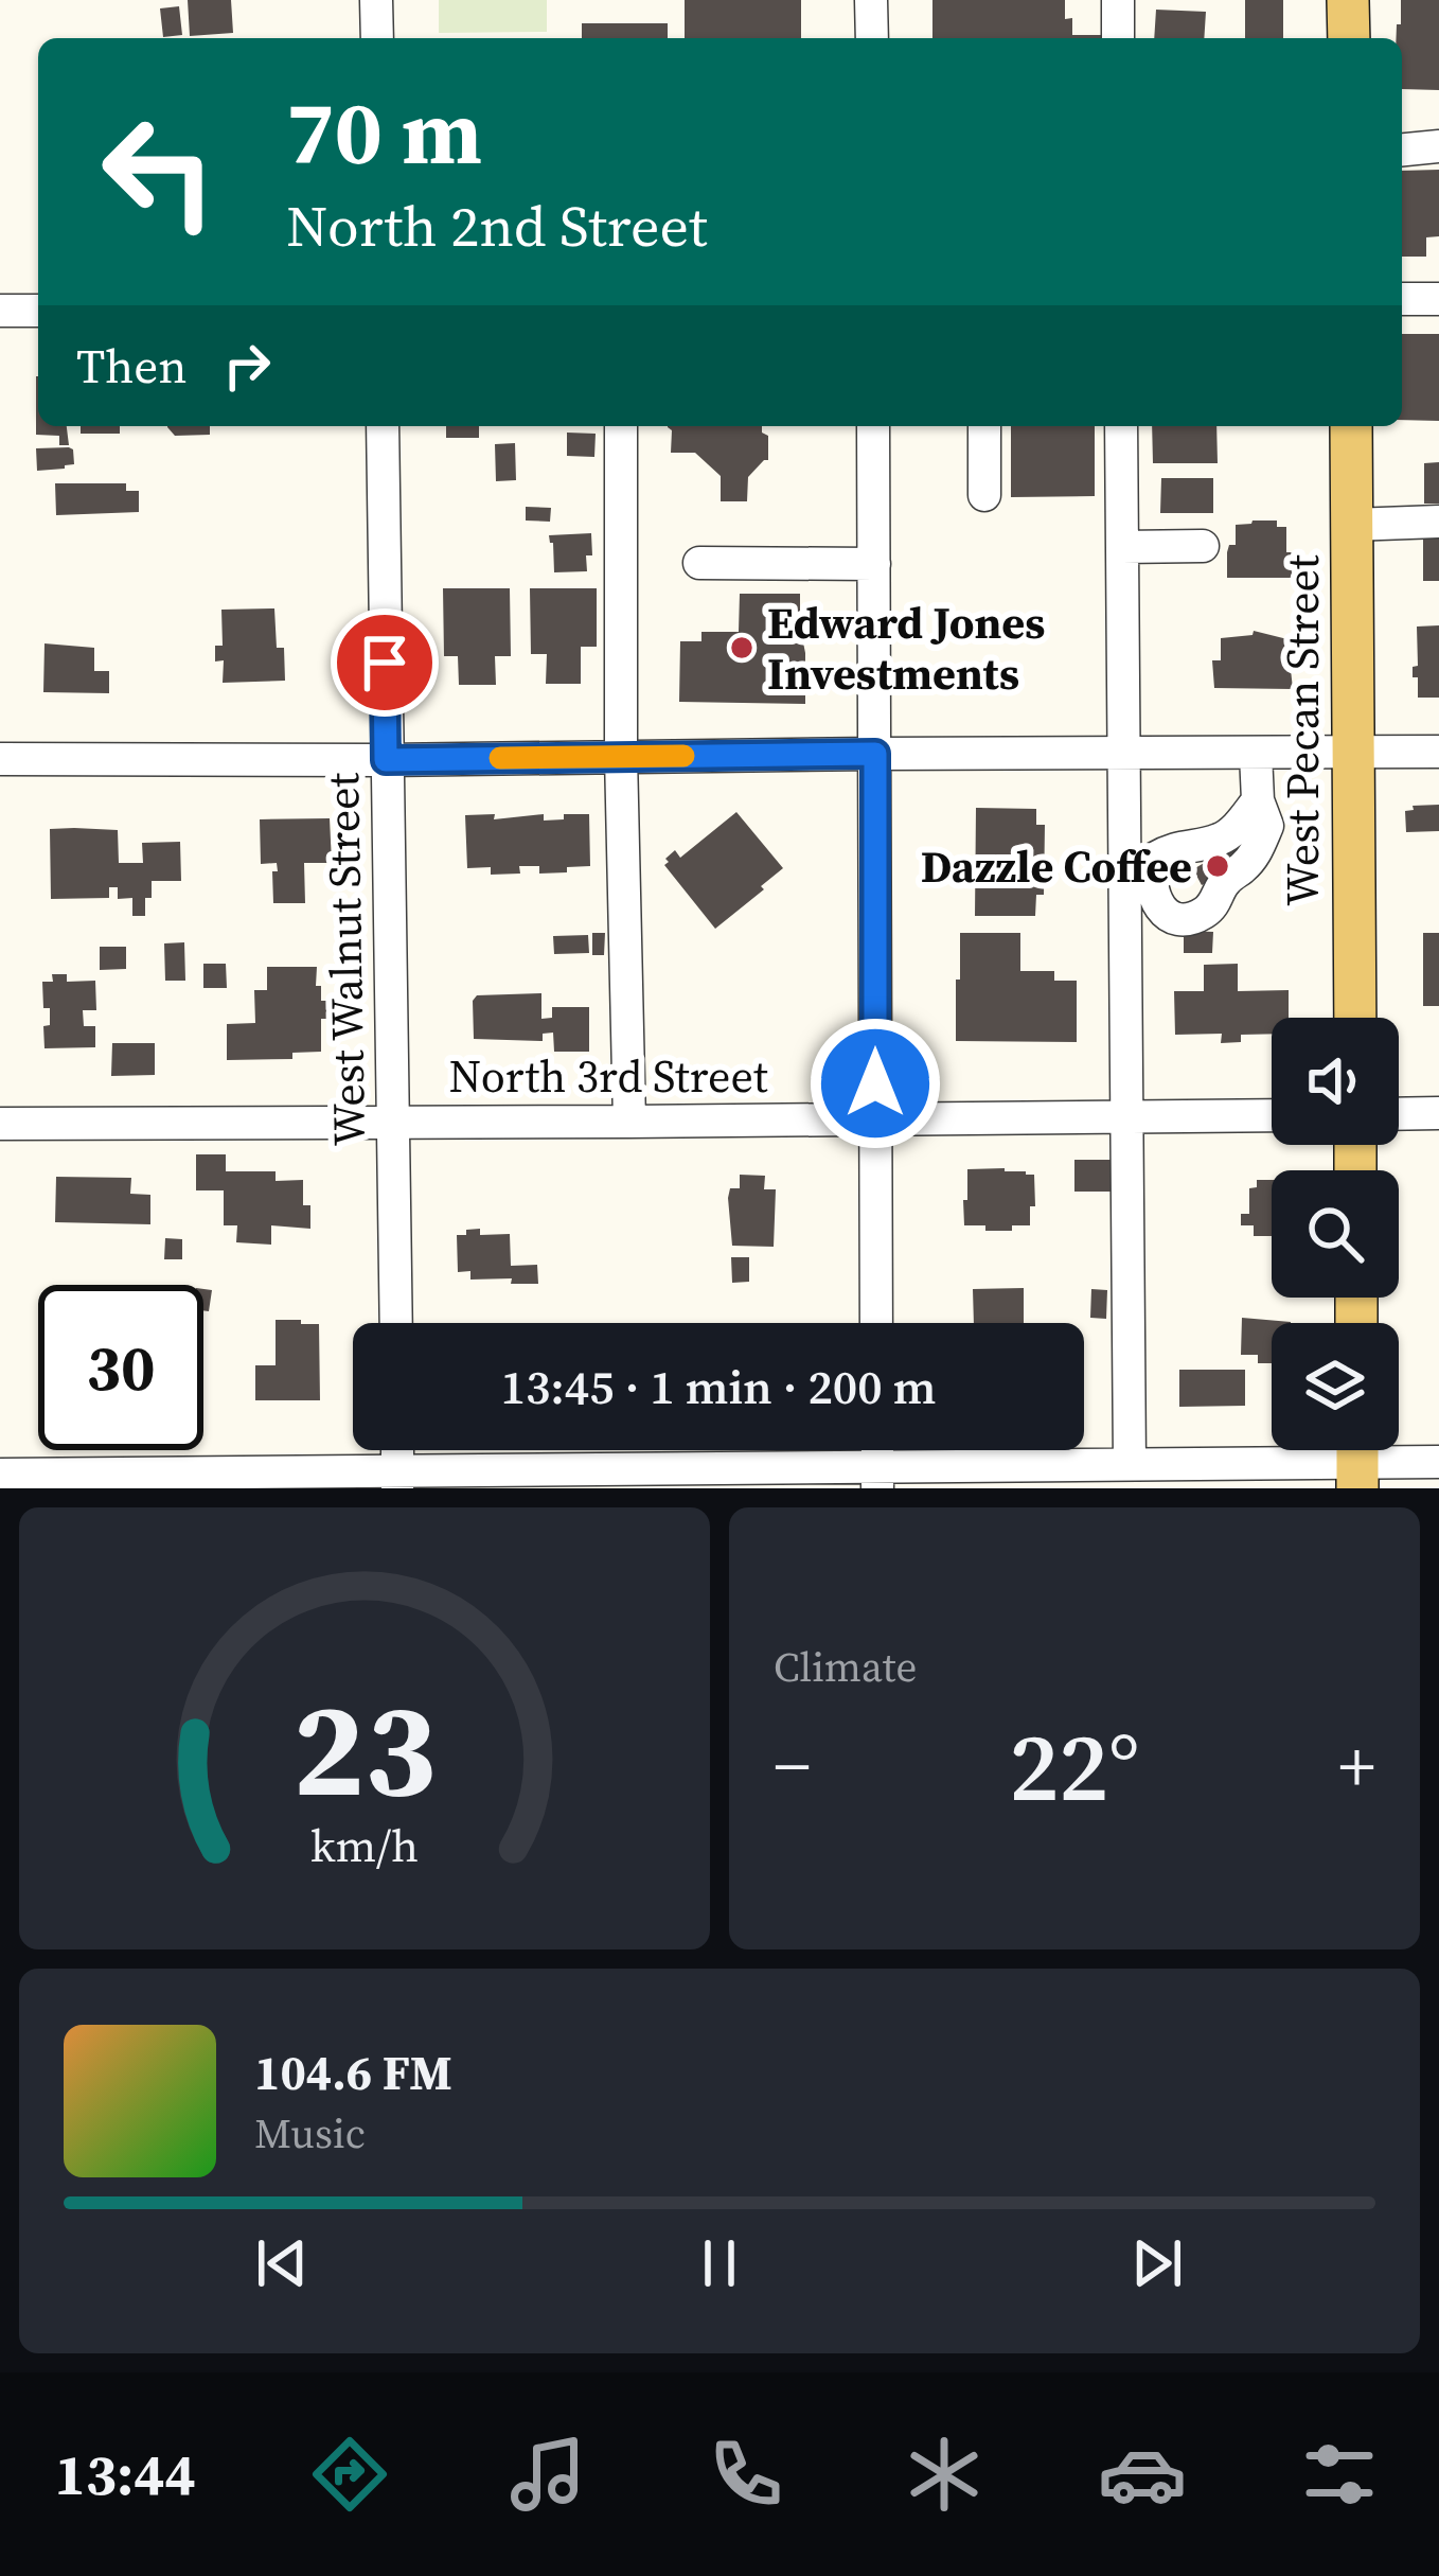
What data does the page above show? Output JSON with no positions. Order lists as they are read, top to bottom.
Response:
{
  "streets": {
    "main road": ["West Pecan Street"],
    "street": ["West Walnut Street", "North 3rd Street"]
  },
  "crossings": [
    ["West Walnut Street", "North 3rd Street"]
  ],
  "places": ["Edward Jones Investments", "Dazzle Coffee"],
  "page": {
    "turn": ["70 m", "North 2nd Street"],
    "then": "Then",
    "limit": "30",
    "trip": "13:45 · 1 min · 200 m",
    "tile": "Climate",
    "heat": ["−", "22°", "+"],
    "song": ["104.6 FM", "Music"],
    "tabs": "13:44",
    "gauge": ["23", "km/h"]
  }
}
